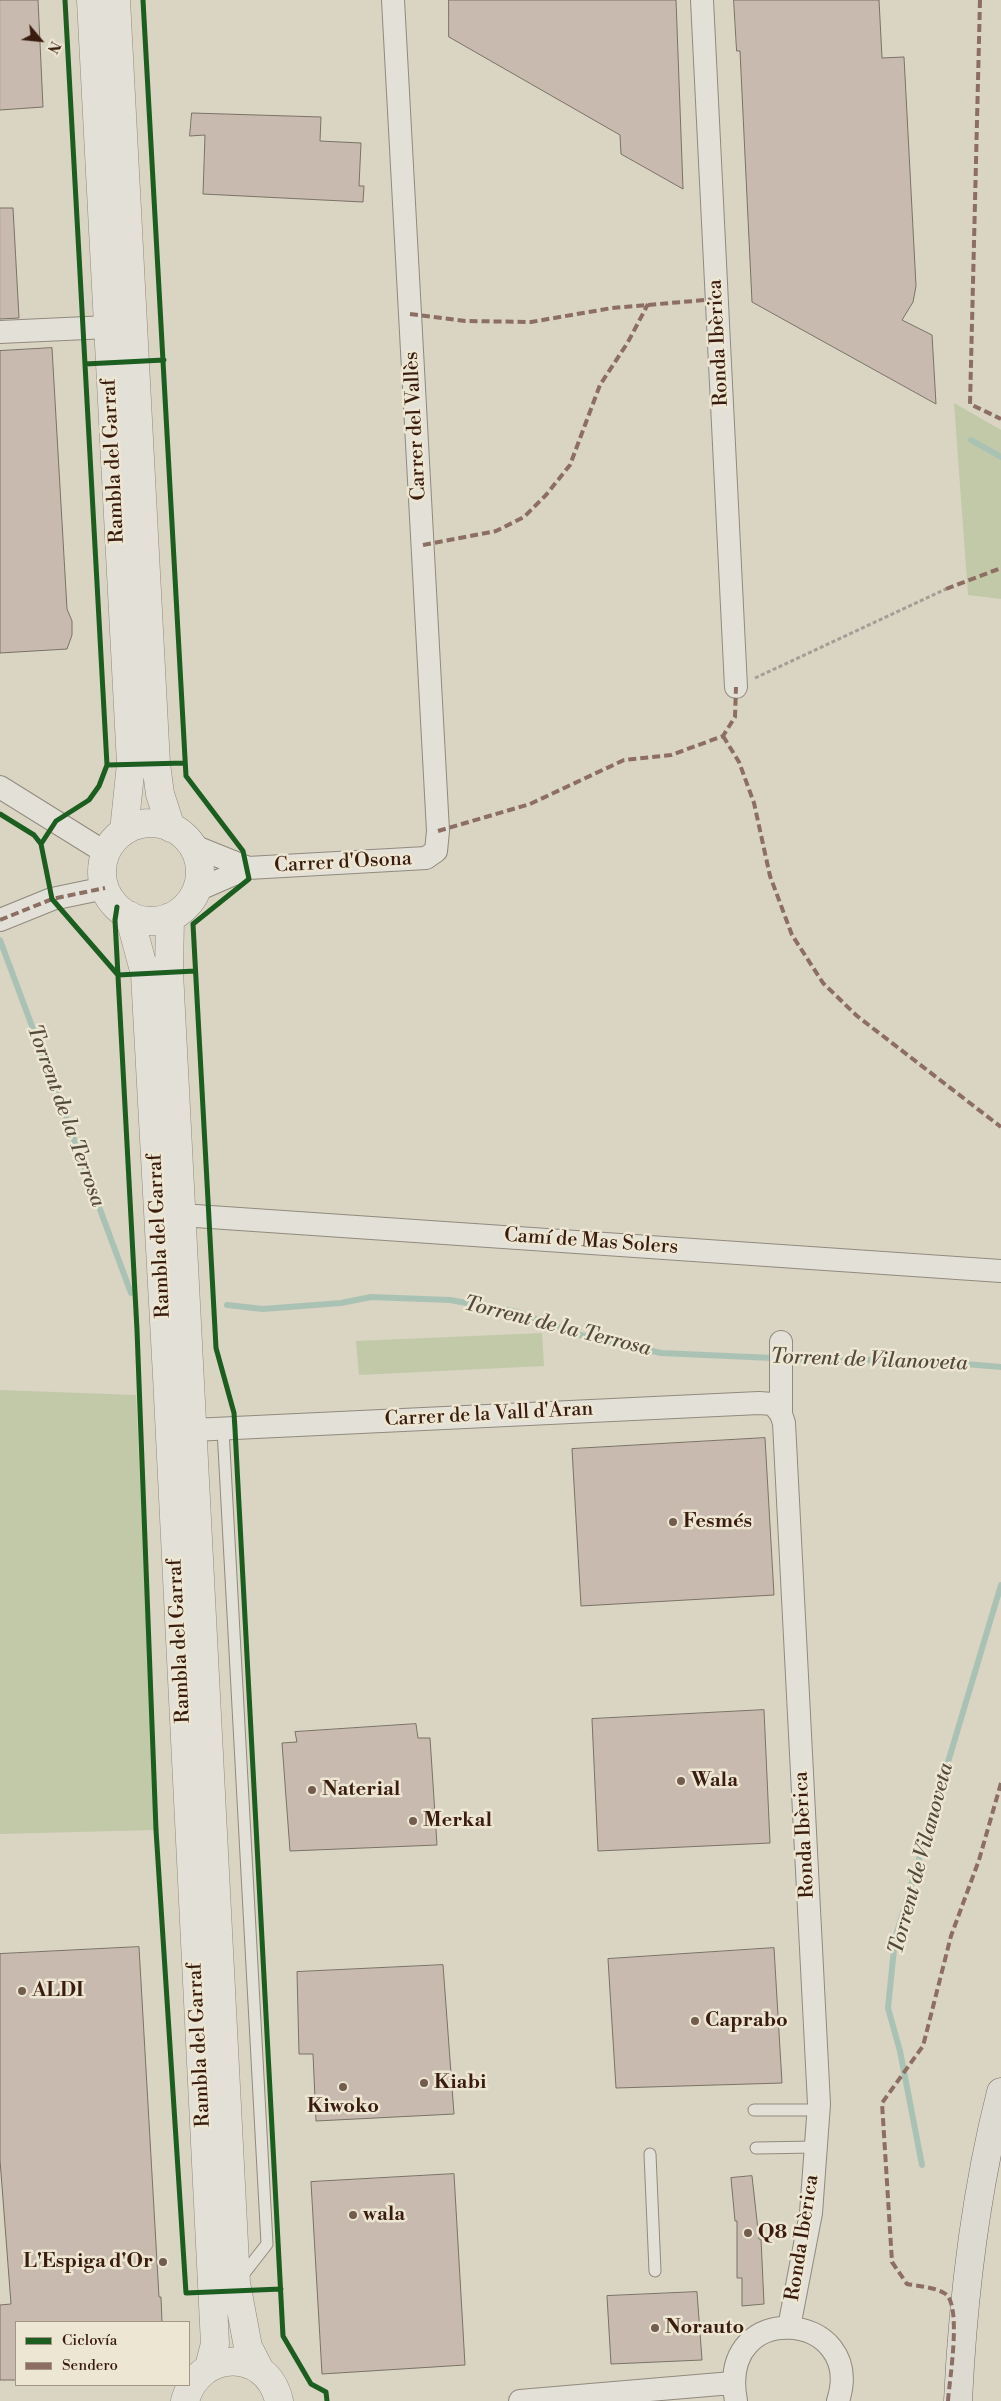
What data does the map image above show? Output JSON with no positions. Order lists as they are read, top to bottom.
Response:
{
  "streets": {
    "street": [
      "Ronda Ibèrica",
      "Carrer del Vallès",
      "Rambla del Garraf",
      "Carrer d'Osona",
      "Camí de Mas Solers",
      "Carrer de la Vall d'Aran"
    ]
  },
  "crossings": [
    ["Ronda Ibèrica", "Carrer de la Vall d'Aran"],
    ["Carrer del Vallès", "Carrer d'Osona"],
    ["Rambla del Garraf", "Carrer d'Osona"],
    ["Rambla del Garraf", "Camí de Mas Solers"],
    ["Rambla del Garraf", "Carrer de la Vall d'Aran"]
  ],
  "water": ["Torrent de la Terrosa", "Torrent de Vilanoveta"],
  "places": [
    "Fesmés",
    "Wala",
    "Naterial",
    "Merkal",
    "ALDI",
    "Caprabo",
    "Kiabi",
    "Kiwoko",
    "wala",
    "Q8",
    "L'Espiga d'Or",
    "Norauto"
  ],
  "legend": ["Ciclovía", "Sendero"],
  "north": "bottom right"
}
